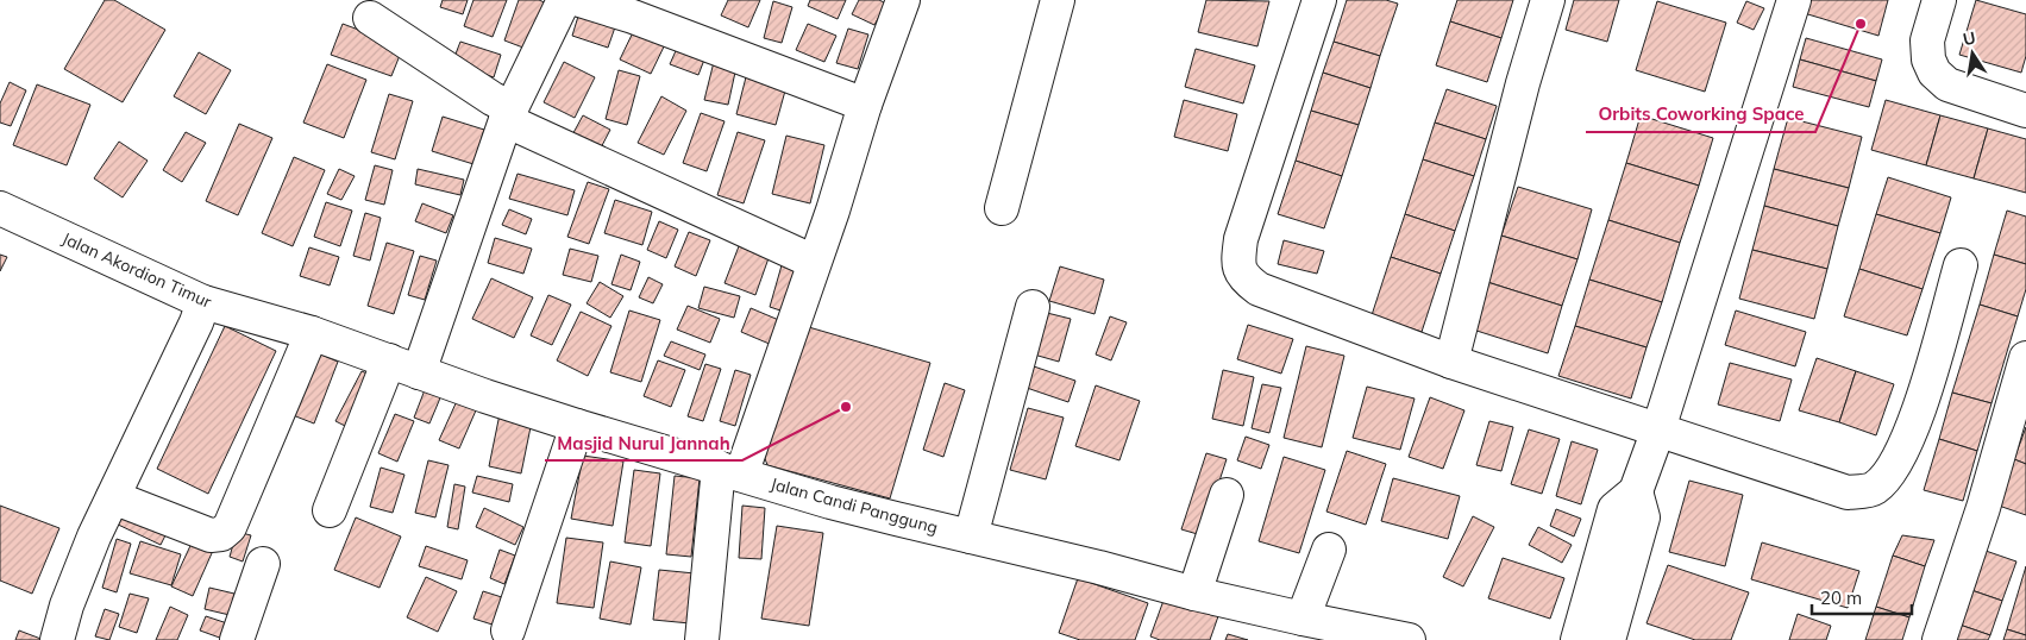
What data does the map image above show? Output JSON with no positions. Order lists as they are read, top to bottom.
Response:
{
  "streets": {
    "street": ["Jalan Akordion Timur", "Jalan Candi Panggung"]
  },
  "crossings": [
    ["Jalan Akordion Timur", "Jalan Candi Panggung"]
  ],
  "places": ["Orbits Coworking Space", "Masjid Nurul Jannah"],
  "scale_bar": "20 m",
  "north": "top"
}
